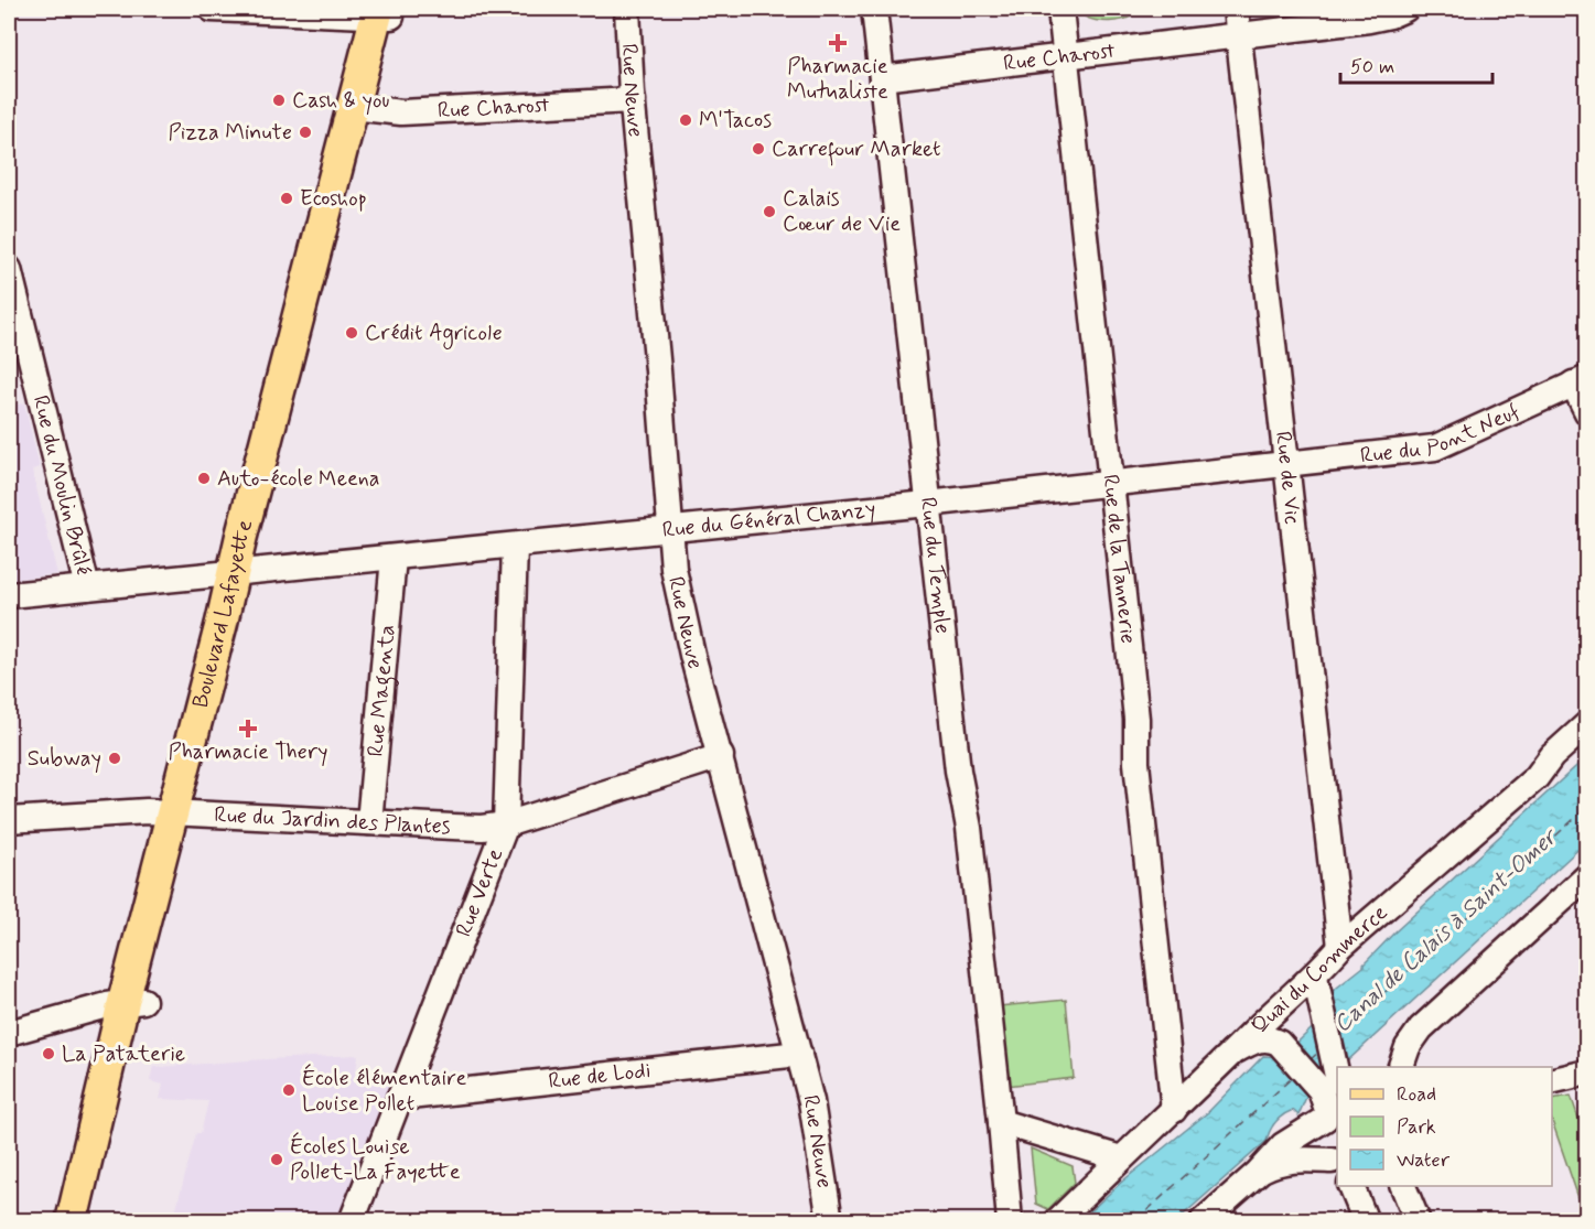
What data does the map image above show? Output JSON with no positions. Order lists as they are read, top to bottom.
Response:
{
  "streets": {
    "main road": ["Boulevard Lafayette"],
    "street": [
      "Rue Charost",
      "Rue Neuve",
      "Rue du Pont Neuf",
      "Rue de Vic",
      "Rue du Moulin Brûlé",
      "Rue du Général Chanzy",
      "Rue de la Tannerie",
      "Rue du Temple",
      "Rue Magenta",
      "Rue du Jardin des Plantes",
      "Rue Verte",
      "Quai du Commerce",
      "Rue de Lodi"
    ]
  },
  "crossings": [
    ["Rue Charost", "Rue Neuve"],
    ["Rue Charost", "Rue de Vic"],
    ["Rue Charost", "Rue de la Tannerie"],
    ["Rue Charost", "Rue du Temple"],
    ["Rue Charost", "Boulevard Lafayette"],
    ["Rue Neuve", "Rue du Général Chanzy"],
    ["Rue Neuve", "Rue du Jardin des Plantes"],
    ["Rue Neuve", "Rue de Lodi"],
    ["Rue du Pont Neuf", "Rue de Vic"],
    ["Rue du Pont Neuf", "Rue du Général Chanzy"],
    ["Rue de Vic", "Rue du Général Chanzy"],
    ["Rue de Vic", "Quai du Commerce"],
    ["Rue du Moulin Brûlé", "Rue du Général Chanzy"],
    ["Rue du Général Chanzy", "Rue de la Tannerie"],
    ["Rue du Général Chanzy", "Rue du Temple"],
    ["Rue du Général Chanzy", "Boulevard Lafayette"],
    ["Rue du Général Chanzy", "Rue Magenta"],
    ["Rue du Général Chanzy", "Rue Verte"],
    ["Rue de la Tannerie", "Quai du Commerce"],
    ["Boulevard Lafayette", "Rue du Jardin des Plantes"],
    ["Rue Magenta", "Rue du Jardin des Plantes"],
    ["Rue du Jardin des Plantes", "Rue Verte"],
    ["Rue Verte", "Rue de Lodi"]
  ],
  "water": ["Canal de Calais à Saint-Omer"],
  "places": {
    "health": ["Pharmacie Mutualiste", "Pharmacie Thery"],
    "other": [
      "Cash & you",
      "M'Tacos",
      "Pizza Minute",
      "Carrefour Market",
      "Ecoshop",
      "Calais Cœur de Vie",
      "Crédit Agricole",
      "Auto-école Meena",
      "Subway",
      "La Pataterie",
      "École élémentaire Louise Pollet",
      "Écoles Louise Pollet-La Fayette"
    ]
  },
  "legend": ["Road", "Park", "Water"],
  "scale_bar": "50 m"
}
